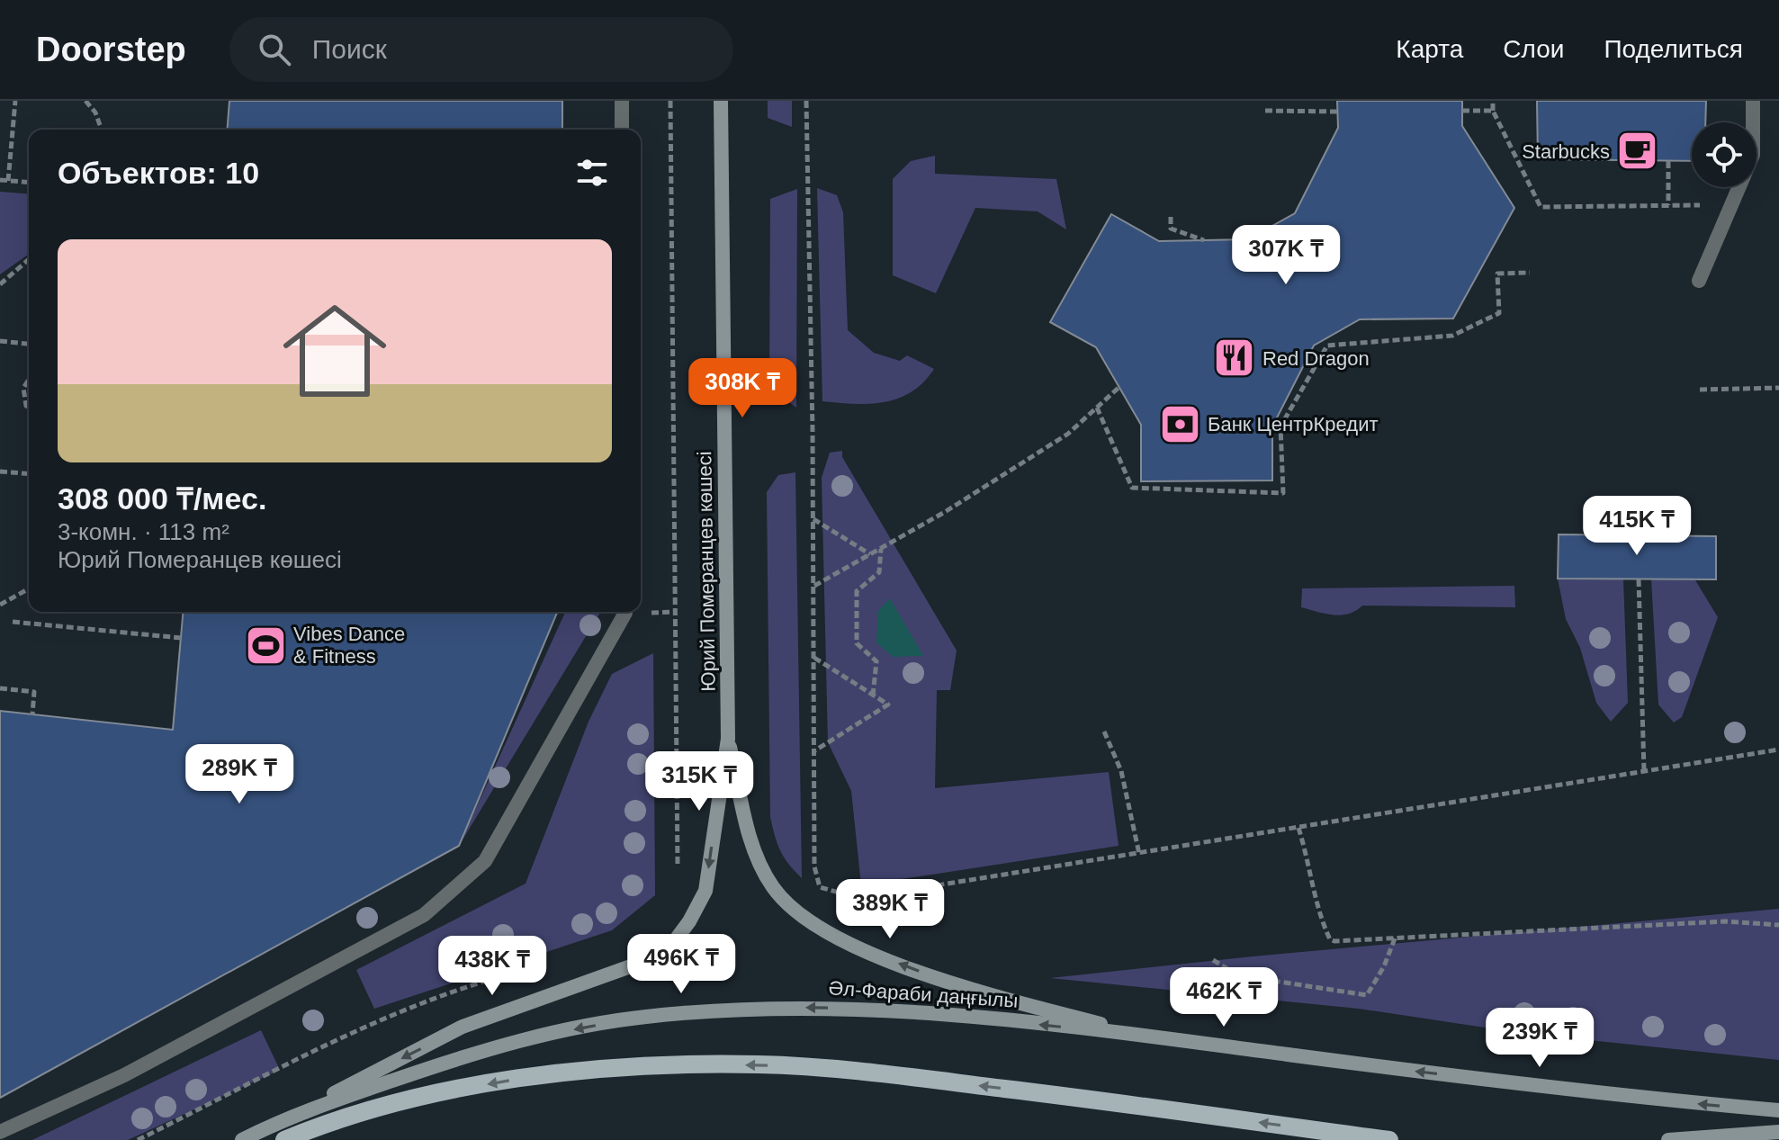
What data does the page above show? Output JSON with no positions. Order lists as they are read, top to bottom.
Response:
{
  "streets": {
    "street": ["Юрий Померанцев көшесі", "Әл-Фараби даңғылы"]
  },
  "one_way": ["Әл-Фараби даңғылы"],
  "places": {
    "cafe": ["Starbucks"],
    "restaurant": ["Red Dragon"],
    "bank": ["Банк ЦентрКредит"],
    "sports": ["Vibes Dance & Fitness"]
  },
  "page": {
    "header": "Doorstep",
    "search": "Поиск",
    "nav": ["Карта", "Слои", "Поделиться"],
    "heading": "Объектов: 10",
    "list": [
      {
        "name": "308 000 ₸/мес.",
        "note": "3-комн. · 113 m² · Юрий Померанцев көшесі"
      }
    ],
    "price": [
      "307K ₸",
      "308K ₸",
      "415K ₸",
      "289K ₸",
      "315K ₸",
      "389K ₸",
      "496K ₸",
      "438K ₸",
      "462K ₸",
      "239K ₸"
    ]
  }
}
